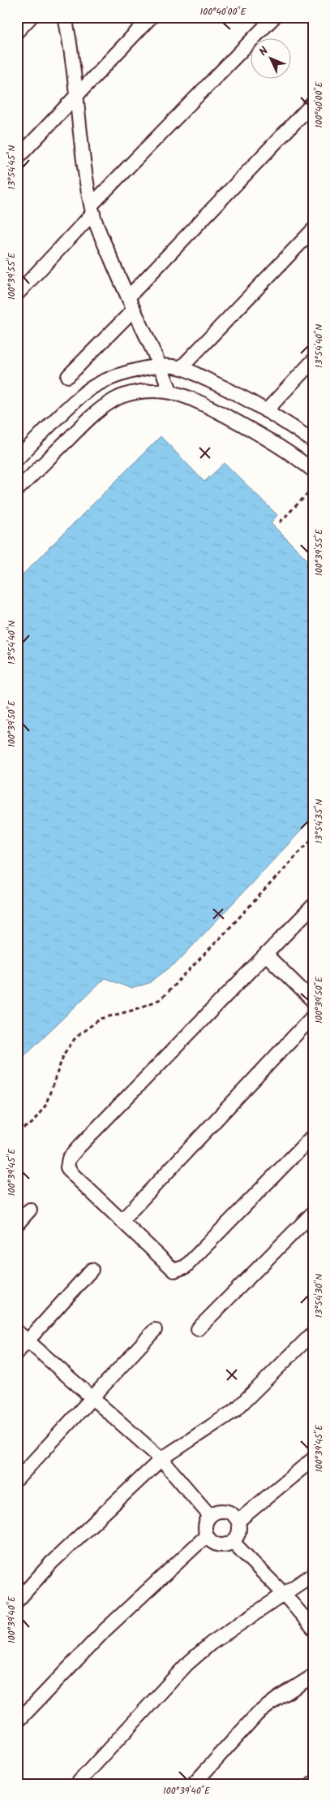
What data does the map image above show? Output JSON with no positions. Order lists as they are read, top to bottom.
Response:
{
  "north": "top left",
  "coordinates": [
    "100°40'00\"E",
    "13°54'45\"N",
    "100°39'55\"E",
    "13°54'40\"N",
    "100°39'50\"E",
    "13°54'35\"N",
    "100°39'45\"E",
    "13°54'30\"N",
    "100°39'40\"E"
  ]
}
